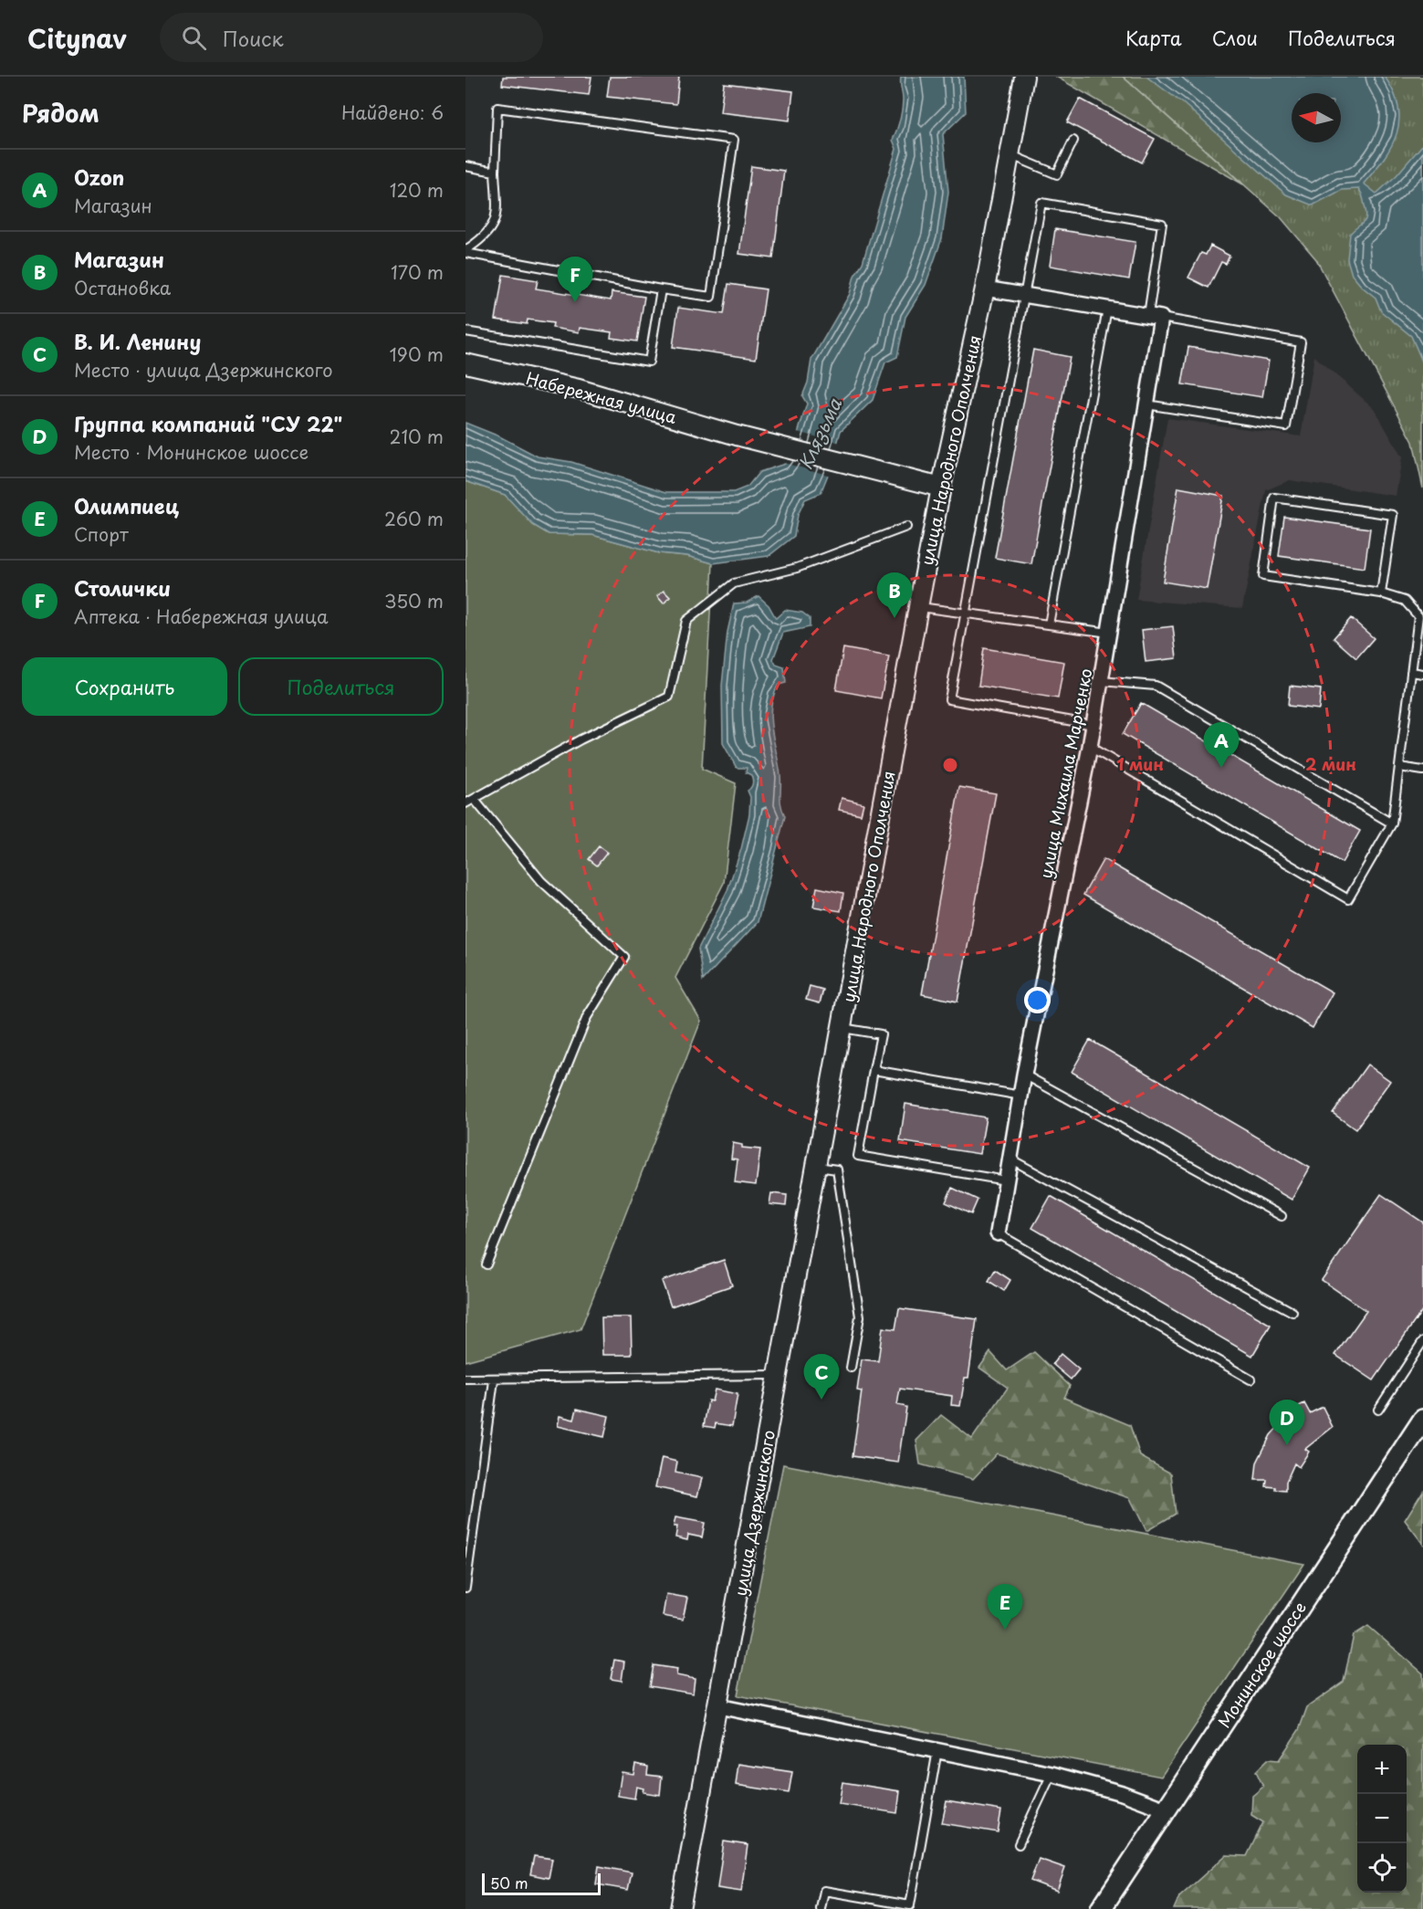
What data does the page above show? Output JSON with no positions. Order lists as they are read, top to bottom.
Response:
{
  "streets": {
    "main road": ["Монинское шоссе"],
    "street": [
      "Набережная улица",
      "улица Народного Ополчения",
      "улица Михаила Марченко",
      "улица Дзержинского"
    ]
  },
  "crossings": [
    ["Набережная улица", "улица Народного Ополчения"],
    ["улица Народного Ополчения", "улица Дзержинского"]
  ],
  "water": ["Клязьма"],
  "scale_bar": "50 m",
  "north": "left",
  "page": {
    "header": "Citynav",
    "search": "Поиск",
    "nav": ["Карта", "Слои", "Поделиться"],
    "heading": ["Рядом", "Найдено: 6"],
    "list": [
      {
        "mark": "A",
        "name": "Ozon",
        "note": "Магазин",
        "value": "120 m"
      },
      {
        "mark": "B",
        "name": "Магазин",
        "note": "Остановка",
        "value": "170 m"
      },
      {
        "mark": "C",
        "name": "В. И. Ленину",
        "note": "Место · улица Дзержинского",
        "value": "190 m"
      },
      {
        "mark": "D",
        "name": "Группа компаний \"СУ 22\"",
        "note": "Место · Монинское шоссе",
        "value": "210 m"
      },
      {
        "mark": "E",
        "name": "Олимпиец",
        "note": "Спорт",
        "value": "260 m"
      },
      {
        "mark": "F",
        "name": "Столички",
        "note": "Аптека · Набережная улица",
        "value": "350 m"
      }
    ],
    "pins": [
      "F",
      "B",
      "A",
      "C",
      "D",
      "E"
    ],
    "buttons": ["Сохранить", "Поделиться"],
    "map_buttons": ["+", "−"],
    "scale": "50 m"
  },
  "rings": ["1 мин", "2 мин"]
}
